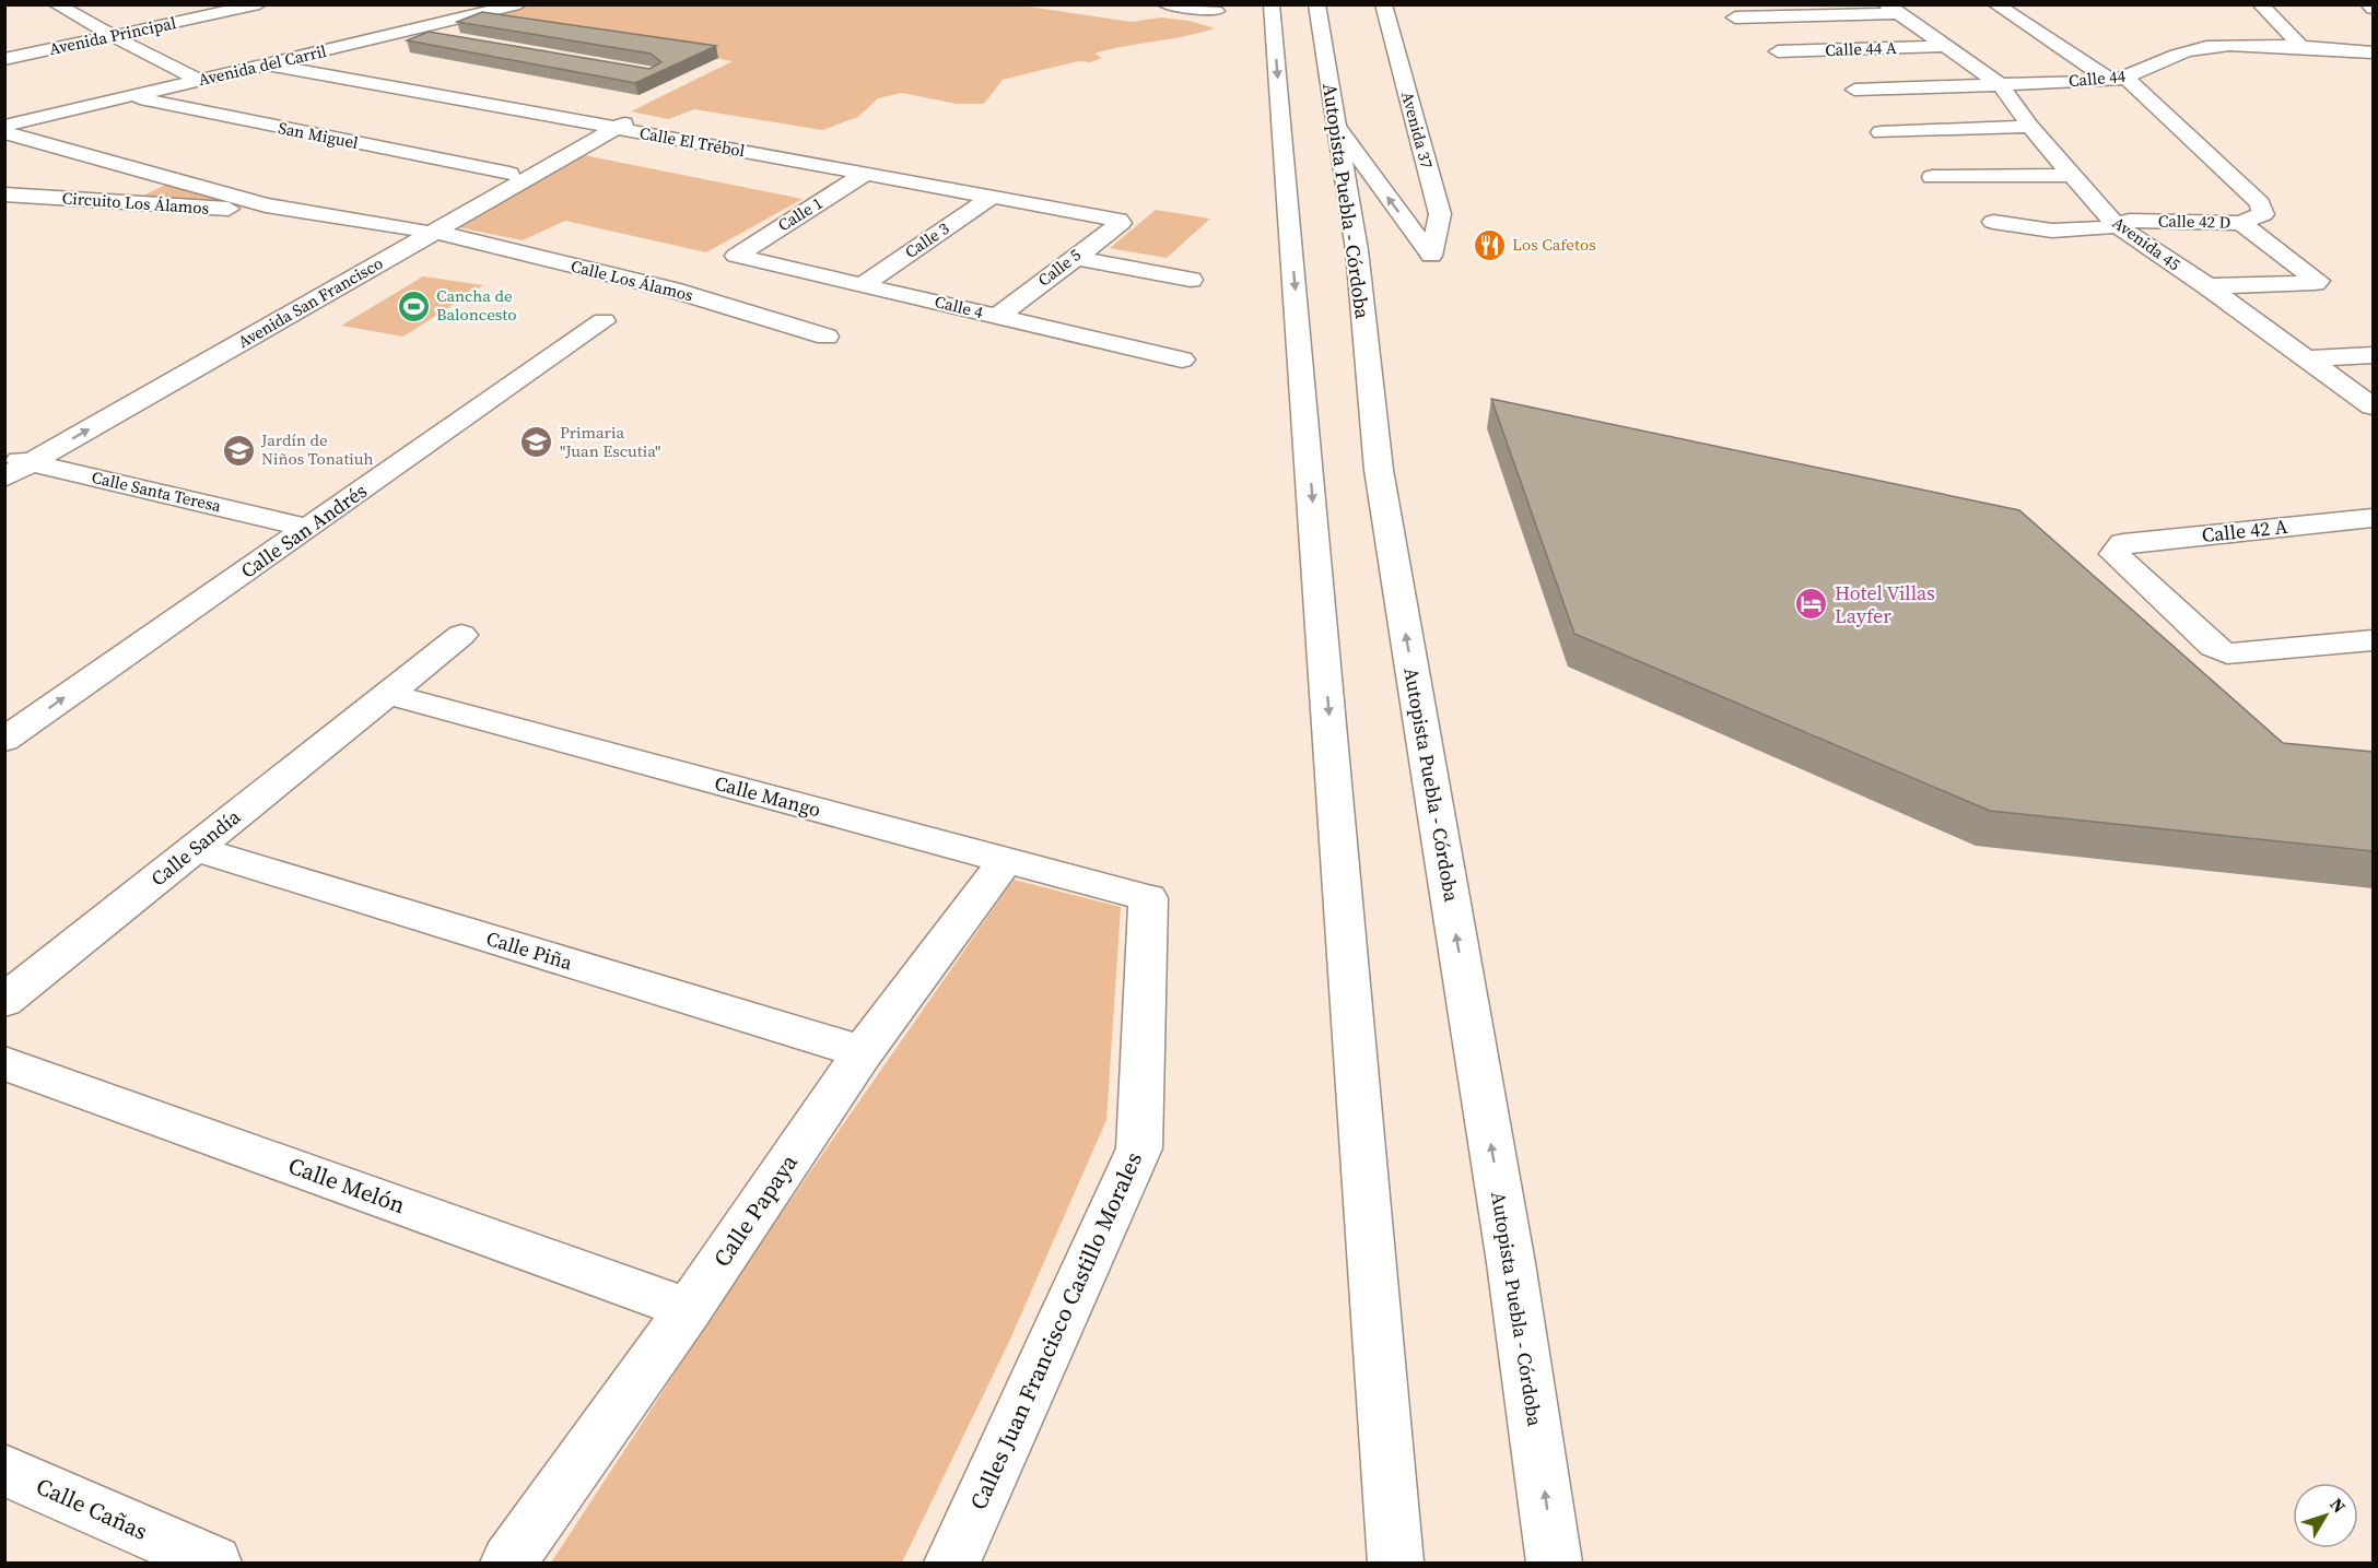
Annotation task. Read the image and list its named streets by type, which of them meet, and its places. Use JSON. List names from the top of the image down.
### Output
{
  "streets": {
    "main road": [
      "Avenida Principal",
      "Calle 44 A",
      "Avenida del Carril",
      "Calle 44",
      "Avenida 37",
      "San Miguel",
      "Calle El Trébol",
      "Autopista Puebla - Córdoba",
      "Circuito Los Álamos",
      "Calle 1",
      "Calle 42 D",
      "Calle 3",
      "Avenida 45",
      "Calle 5",
      "Calle Los Álamos",
      "Avenida San Francisco",
      "Calle 4",
      "Calle Santa Teresa",
      "Calle San Andrés",
      "Calle 42 A",
      "Calle Mango",
      "Calle Sandía",
      "Calle Piña",
      "Calle Melón",
      "Calle Papaya",
      "Calles Juan Francisco Castillo Morales",
      "Calle Cañas"
    ]
  },
  "crossings": [
    ["Calle 44 A", "Avenida 45"],
    ["Avenida del Carril", "San Miguel"],
    ["Avenida del Carril", "Calle El Trébol"],
    ["Calle 44", "Avenida 45"],
    ["Avenida 37", "Autopista Puebla - Córdoba"],
    ["San Miguel", "Avenida San Francisco"],
    ["Calle El Trébol", "Calle 1"],
    ["Calle El Trébol", "Calle 3"],
    ["Calle El Trébol", "Calle 5"],
    ["Calle El Trébol", "Avenida San Francisco"],
    ["Circuito Los Álamos", "Calle Los Álamos"],
    ["Circuito Los Álamos", "Avenida San Francisco"],
    ["Calle 1", "Calle 4"],
    ["Calle 42 D", "Avenida 45"],
    ["Calle 3", "Calle 4"],
    ["Calle 5", "Calle 4"],
    ["Calle Los Álamos", "Avenida San Francisco"],
    ["Avenida San Francisco", "Calle Santa Teresa"],
    ["Calle Santa Teresa", "Calle San Andrés"],
    ["Calle Mango", "Calle Sandía"],
    ["Calle Mango", "Calle Papaya"],
    ["Calle Mango", "Calles Juan Francisco Castillo Morales"],
    ["Calle Sandía", "Calle Piña"],
    ["Calle Piña", "Calle Papaya"],
    ["Calle Melón", "Calle Papaya"]
  ],
  "one_way": ["Calle San Andrés"],
  "places": {
    "restaurant": ["Los Cafetos"],
    "sports": ["Cancha de Baloncesto"],
    "school or university": ["Primaria \"Juan Escutia\"", "Jardín de Niños Tonatiuh"],
    "hotel": ["Hotel Villas Layfer"]
  },
  "north": "top right"
}
